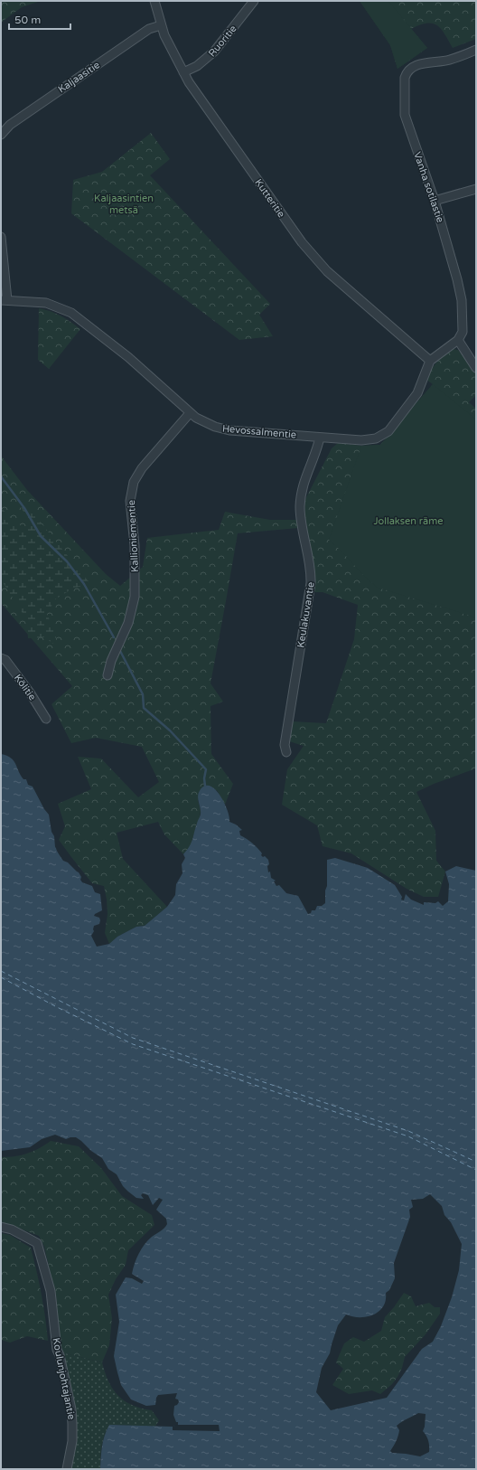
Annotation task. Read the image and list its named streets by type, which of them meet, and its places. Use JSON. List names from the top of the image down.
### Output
{
  "streets": {
    "street": [
      "Ruoritie",
      "Kaljaasitie",
      "Vanha sotilastie",
      "Kutteritie",
      "Hevossalmentie",
      "Kallioniementie",
      "Keulakuvantie",
      "Kölitie",
      "Koulunjohtajantie"
    ]
  },
  "crossings": [
    ["Ruoritie", "Kutteritie"],
    ["Kaljaasitie", "Kutteritie"],
    ["Kutteritie", "Hevossalmentie"],
    ["Hevossalmentie", "Kallioniementie"],
    ["Hevossalmentie", "Keulakuvantie"]
  ],
  "parks": ["Kaljaasintien metsä", "Jollaksen räme"],
  "scale_bar": "50 m"
}
